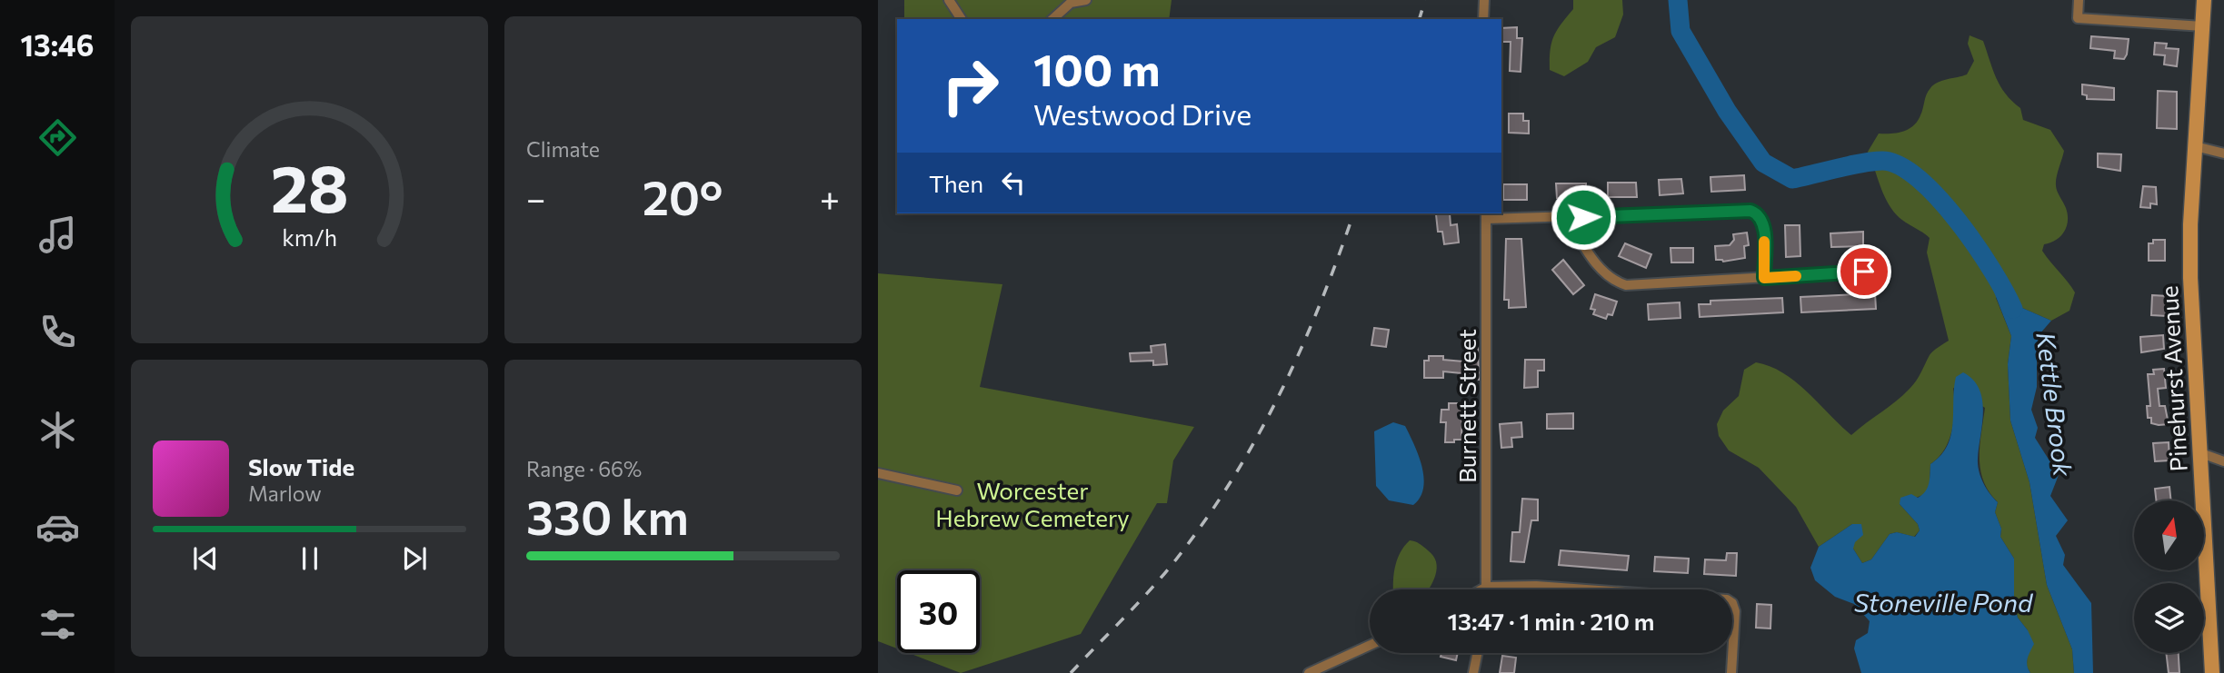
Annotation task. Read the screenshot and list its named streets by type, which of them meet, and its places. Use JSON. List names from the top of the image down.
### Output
{
  "streets": {
    "main road": ["Pinehurst Avenue"],
    "street": ["Burnett Street"]
  },
  "water": ["Kettle Brook", "Stoneville Pond"],
  "parks": ["Worcester Hebrew Cemetery"],
  "north": "top",
  "page": {
    "tabs": "13:46",
    "tile": [
      "Climate",
      ["Range · 66%", "330 km"]
    ],
    "turn": ["100 m", "Westwood Drive"],
    "then": "Then",
    "heat": ["−", "20°", "+"],
    "song": ["Slow Tide", "Marlow"],
    "limit": "30",
    "trip": "13:47 · 1 min · 210 m",
    "gauge": ["28", "km/h"]
  }
}
